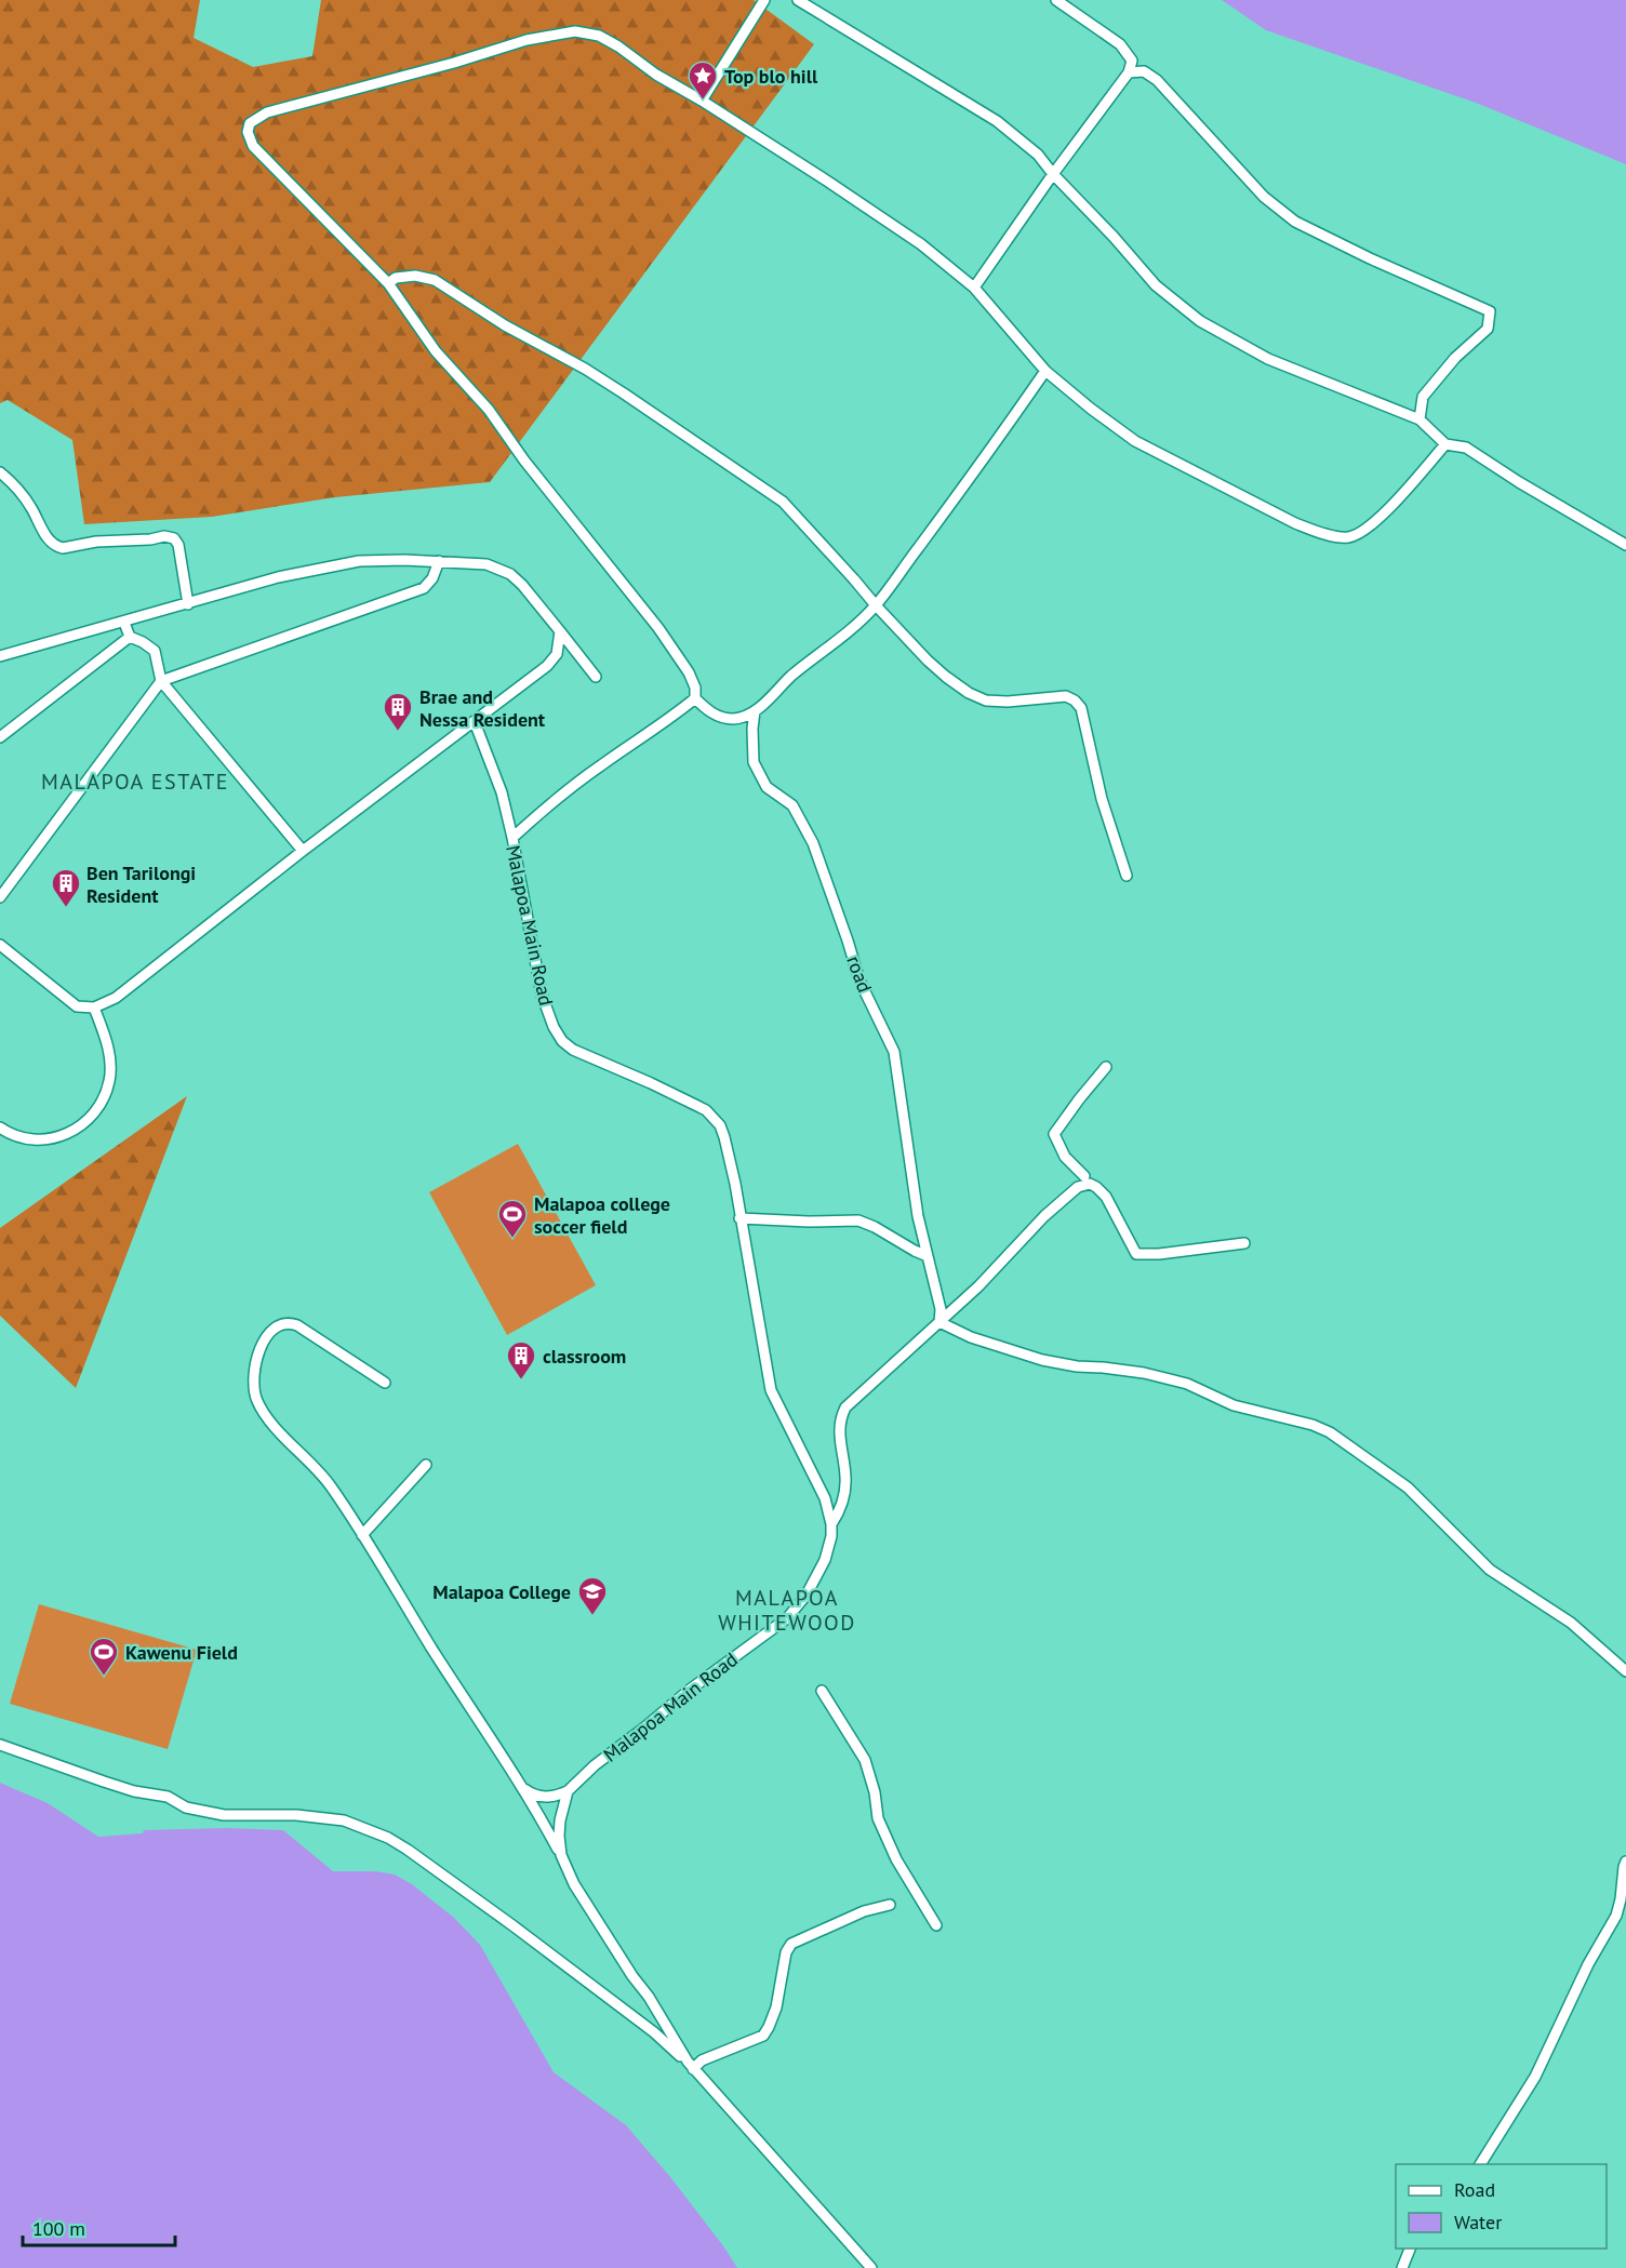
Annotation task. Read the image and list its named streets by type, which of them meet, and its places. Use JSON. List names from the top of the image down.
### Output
{
  "streets": {
    "street": ["Malapoa Main Road", "road"]
  },
  "districts": ["MALAPOA ESTATE", "MALAPOA WHITEWOOD"],
  "places": {
    "place": ["Top blo hill"],
    "building": ["Brae and Nessa Resident", "Ben Tarilongi Resident", "classroom"],
    "sports": ["Malapoa college soccer field", "Kawenu Field"],
    "school or university": ["Malapoa College"]
  },
  "legend": ["Road", "Water"],
  "scale_bar": "100 m"
}
